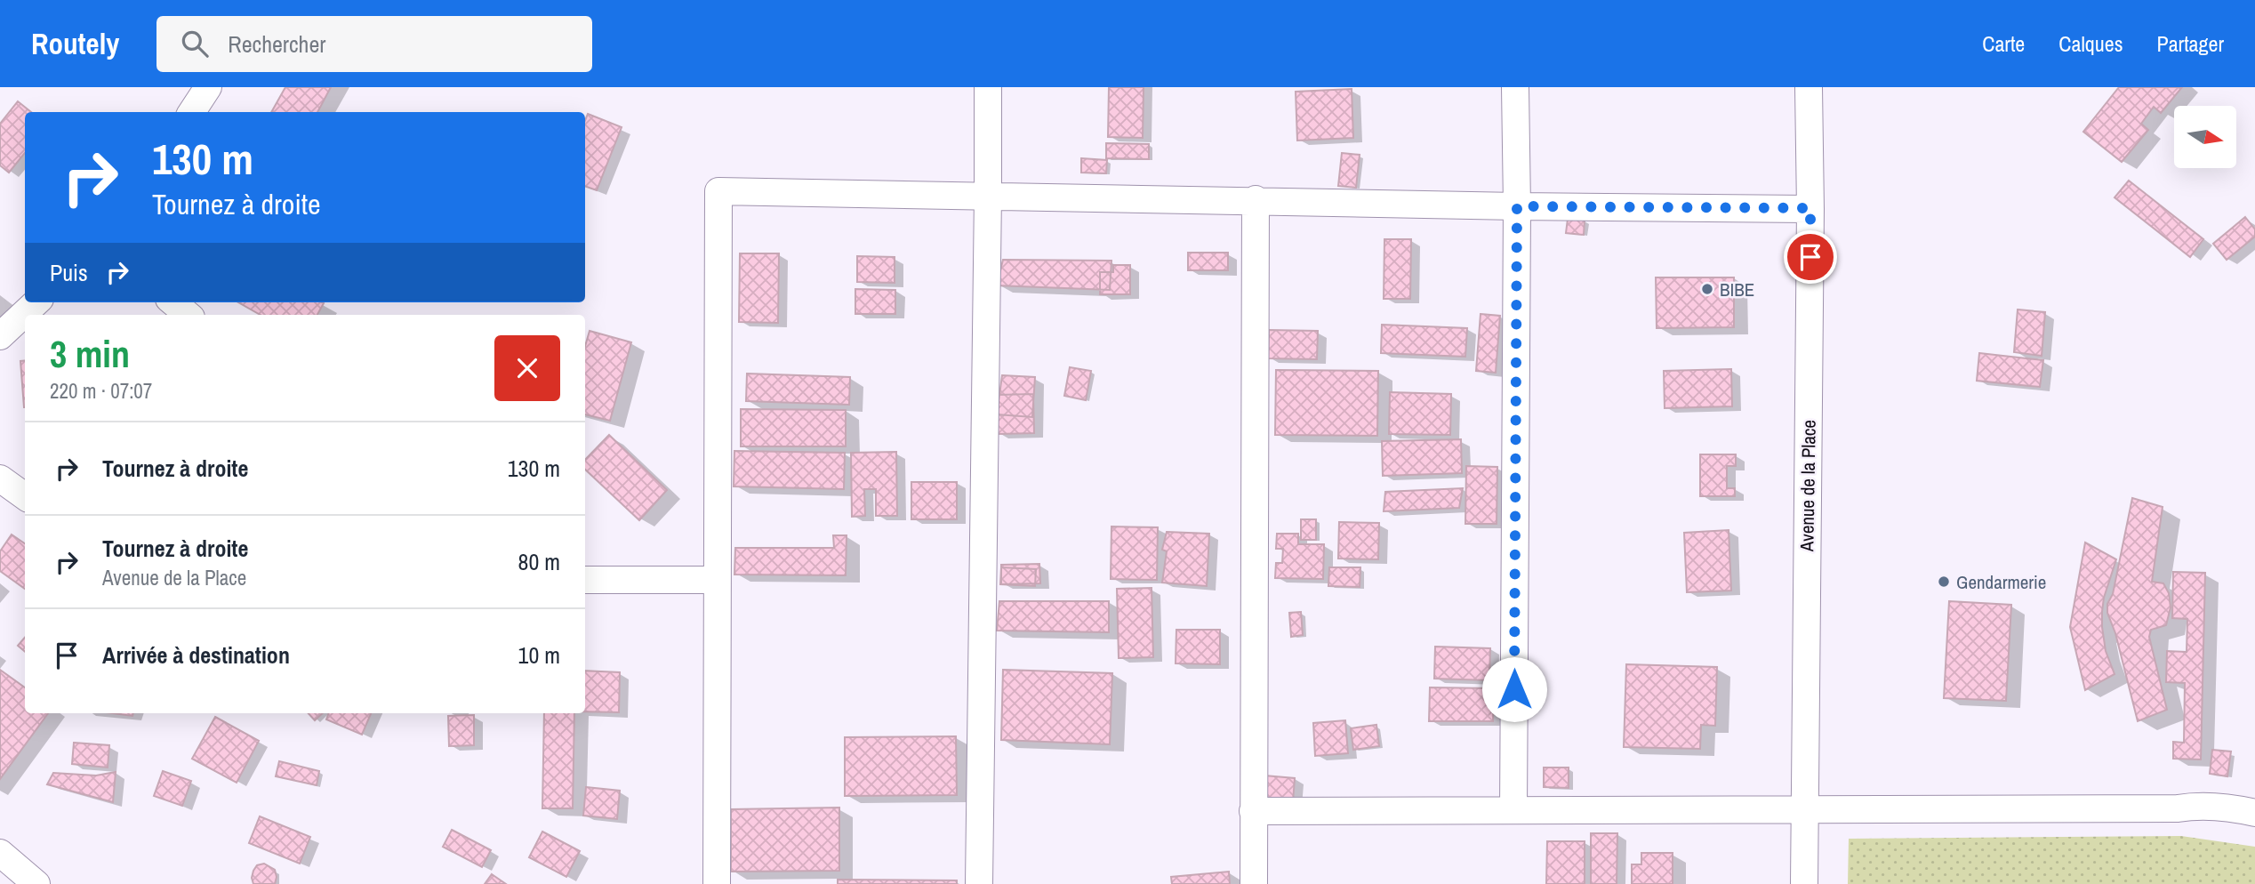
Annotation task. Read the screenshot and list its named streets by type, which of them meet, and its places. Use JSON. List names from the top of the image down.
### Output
{
  "streets": {
    "street": ["Avenue de la Place"]
  },
  "places": ["BIBE", "Gendarmerie"],
  "north": "right",
  "page": {
    "header": "Routely",
    "search": "Rechercher",
    "nav": ["Carte", "Calques", "Partager"],
    "turn": ["130 m", "Tournez à droite"],
    "then": "Puis",
    "heading": ["3 min", "220 m · 07:07"],
    "list": [
      {
        "name": "Tournez à droite",
        "value": "130 m"
      },
      {
        "name": "Tournez à droite",
        "note": "Avenue de la Place",
        "value": "80 m"
      },
      {
        "name": "Arrivée à destination",
        "value": "10 m"
      }
    ]
  }
}
